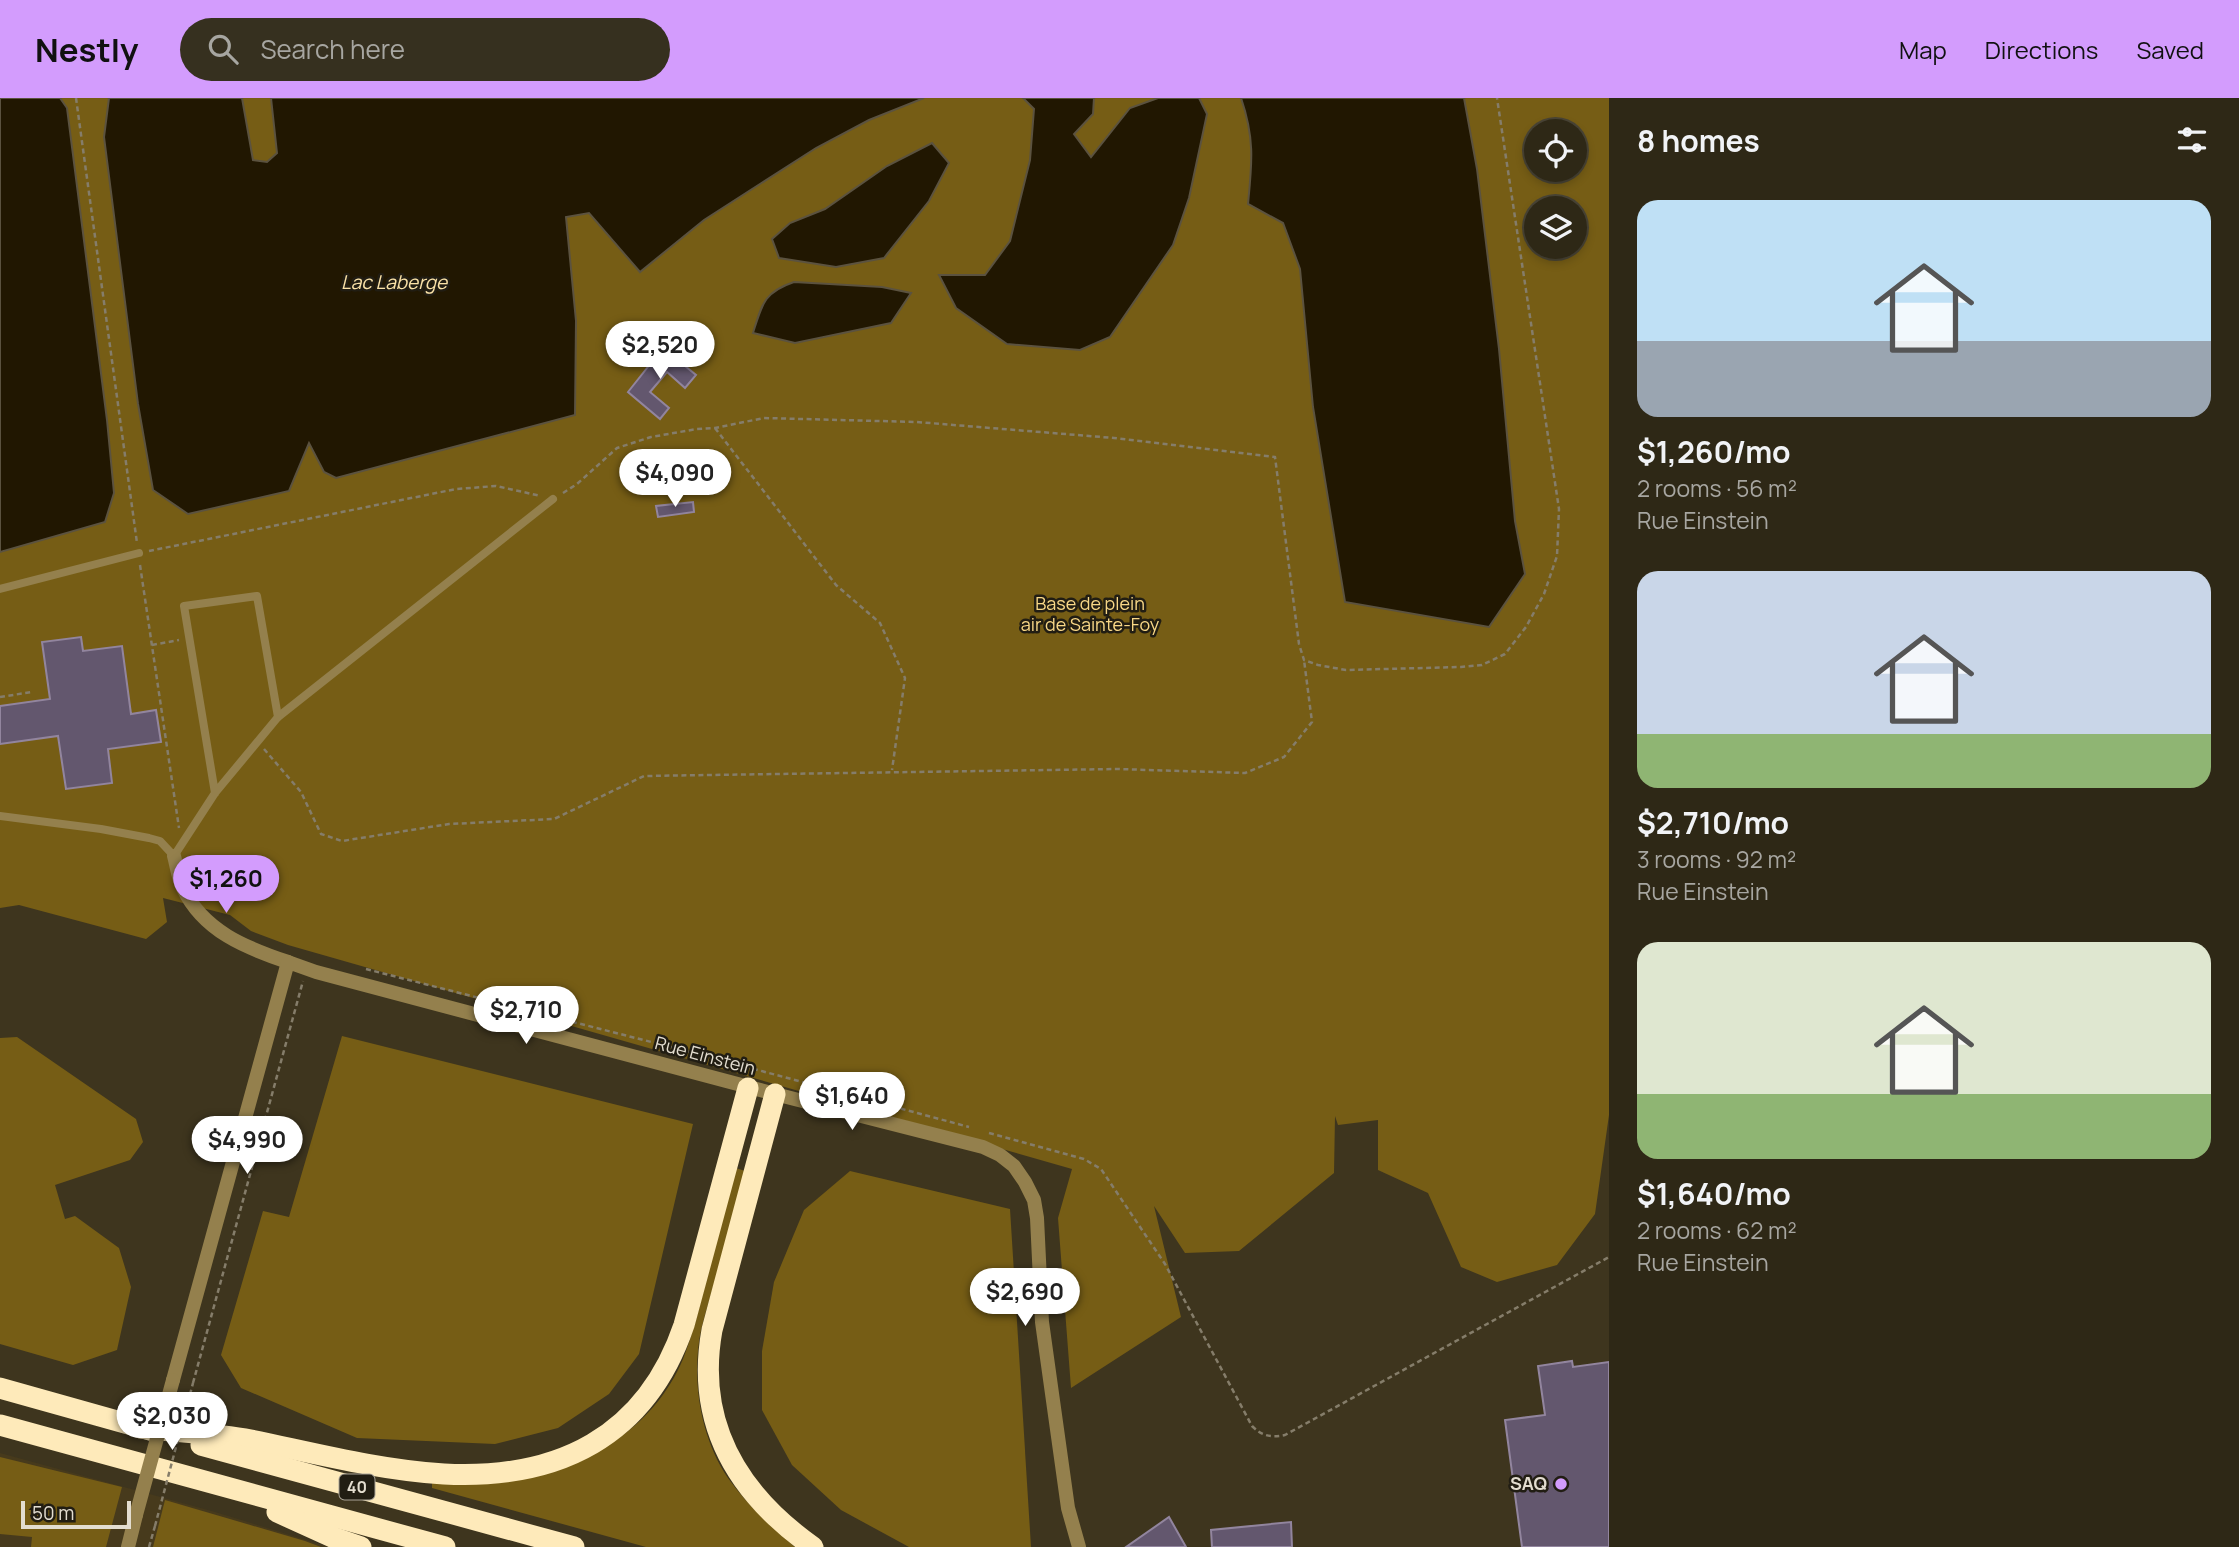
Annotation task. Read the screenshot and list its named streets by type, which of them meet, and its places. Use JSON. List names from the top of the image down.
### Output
{
  "streets": {
    "highway": ["40"],
    "street": ["Rue Einstein"]
  },
  "water": ["Lac Laberge"],
  "parks": ["Base de plein air de Sainte-Foy"],
  "places": ["SAQ"],
  "scale_bar": "50 m",
  "page": {
    "header": "Nestly",
    "search": "Search here",
    "nav": ["Map", "Directions", "Saved"],
    "heading": "8 homes",
    "list": [
      {
        "name": "$1,260/mo",
        "note": "2 rooms · 56 m² · Rue Einstein"
      },
      {
        "name": "$2,710/mo",
        "note": "3 rooms · 92 m² · Rue Einstein"
      },
      {
        "name": "$1,640/mo",
        "note": "2 rooms · 62 m² · Rue Einstein"
      }
    ],
    "price": [
      "$2,520",
      "$4,090",
      "$1,260",
      "$2,710",
      "$1,640",
      "$4,990",
      "$2,690",
      "$2,030"
    ],
    "scale": "50 m"
  }
}
